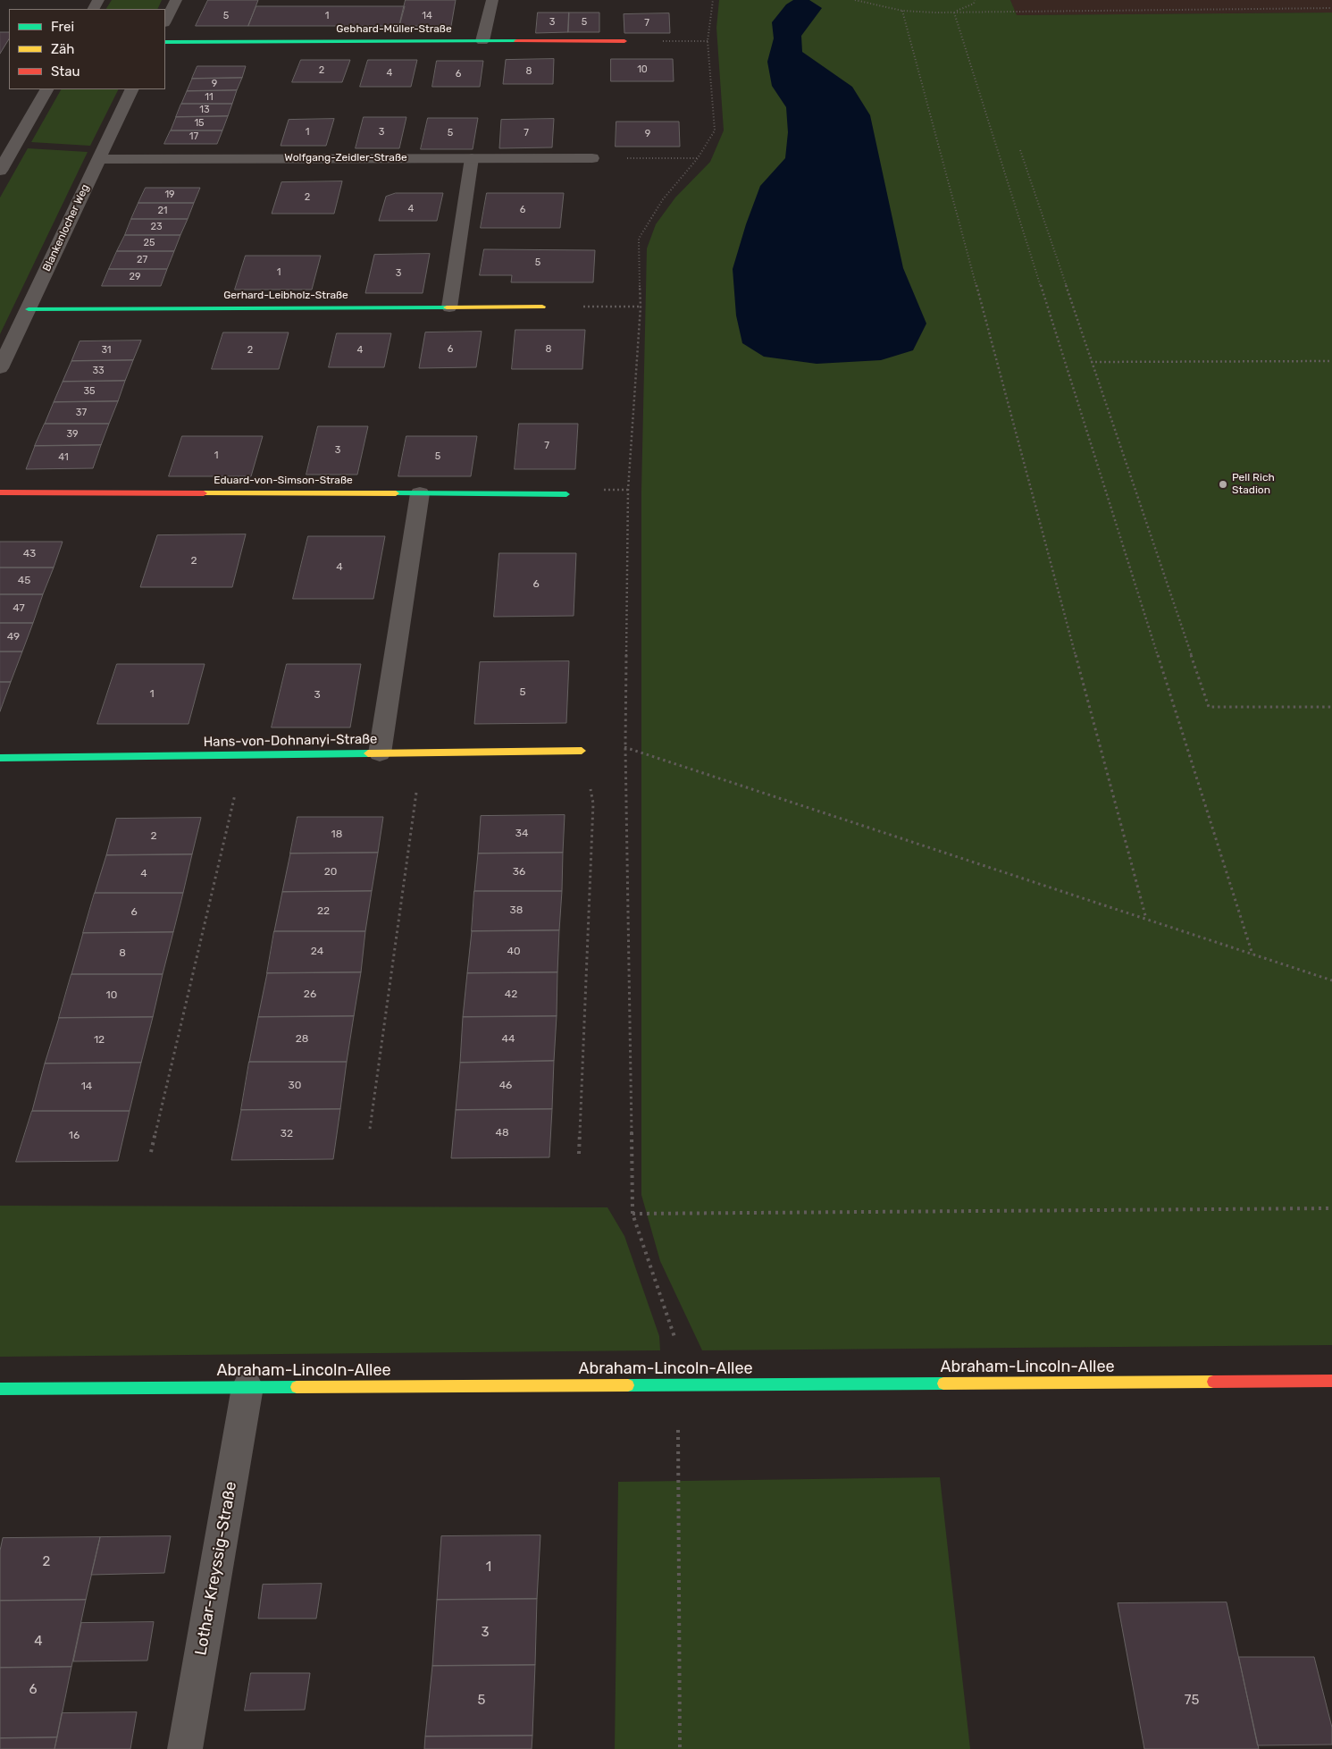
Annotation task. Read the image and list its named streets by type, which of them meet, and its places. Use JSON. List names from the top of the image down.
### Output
{
  "streets": {
    "street": [
      "Gebhard-Müller-Straße",
      "Wolfgang-Zeidler-Straße",
      "Blankenlocher Weg",
      "Gerhard-Leibholz-Straße",
      "Eduard-von-Simson-Straße",
      "Hans-von-Dohnanyi-Straße",
      "Abraham-Lincoln-Allee",
      "Lothar-Kreyssig-Straße"
    ]
  },
  "crossings": [
    ["Wolfgang-Zeidler-Straße", "Blankenlocher Weg"],
    ["Blankenlocher Weg", "Gerhard-Leibholz-Straße"],
    ["Abraham-Lincoln-Allee", "Lothar-Kreyssig-Straße"]
  ],
  "places": ["Pell Rich Stadion"],
  "house_numbers": [
    "5",
    "1",
    "14",
    "3",
    "5",
    "7",
    "10",
    "2",
    "8",
    "4",
    "6",
    "9",
    "11",
    "13",
    "15",
    "1",
    "3",
    "5",
    "7",
    "9",
    "17",
    "19",
    "2",
    "4",
    "6",
    "21",
    "23",
    "25",
    "27",
    "5",
    "1",
    "3",
    "29",
    "6",
    "8",
    "31",
    "2",
    "4",
    "33",
    "35",
    "37",
    "39",
    "7",
    "3",
    "1",
    "5",
    "41",
    "43",
    "2",
    "4",
    "45",
    "6",
    "47",
    "49",
    "5",
    "1",
    "3",
    "34",
    "18",
    "2",
    "20",
    "36",
    "4",
    "38",
    "22",
    "6",
    "24",
    "40",
    "8",
    "26",
    "42",
    "10",
    "28",
    "44",
    "12",
    "30",
    "46",
    "14",
    "48",
    "32",
    "16",
    "2",
    "1",
    "3",
    "4",
    "6",
    "5",
    "75"
  ],
  "legend": ["Frei", "Zäh", "Stau"]
}
